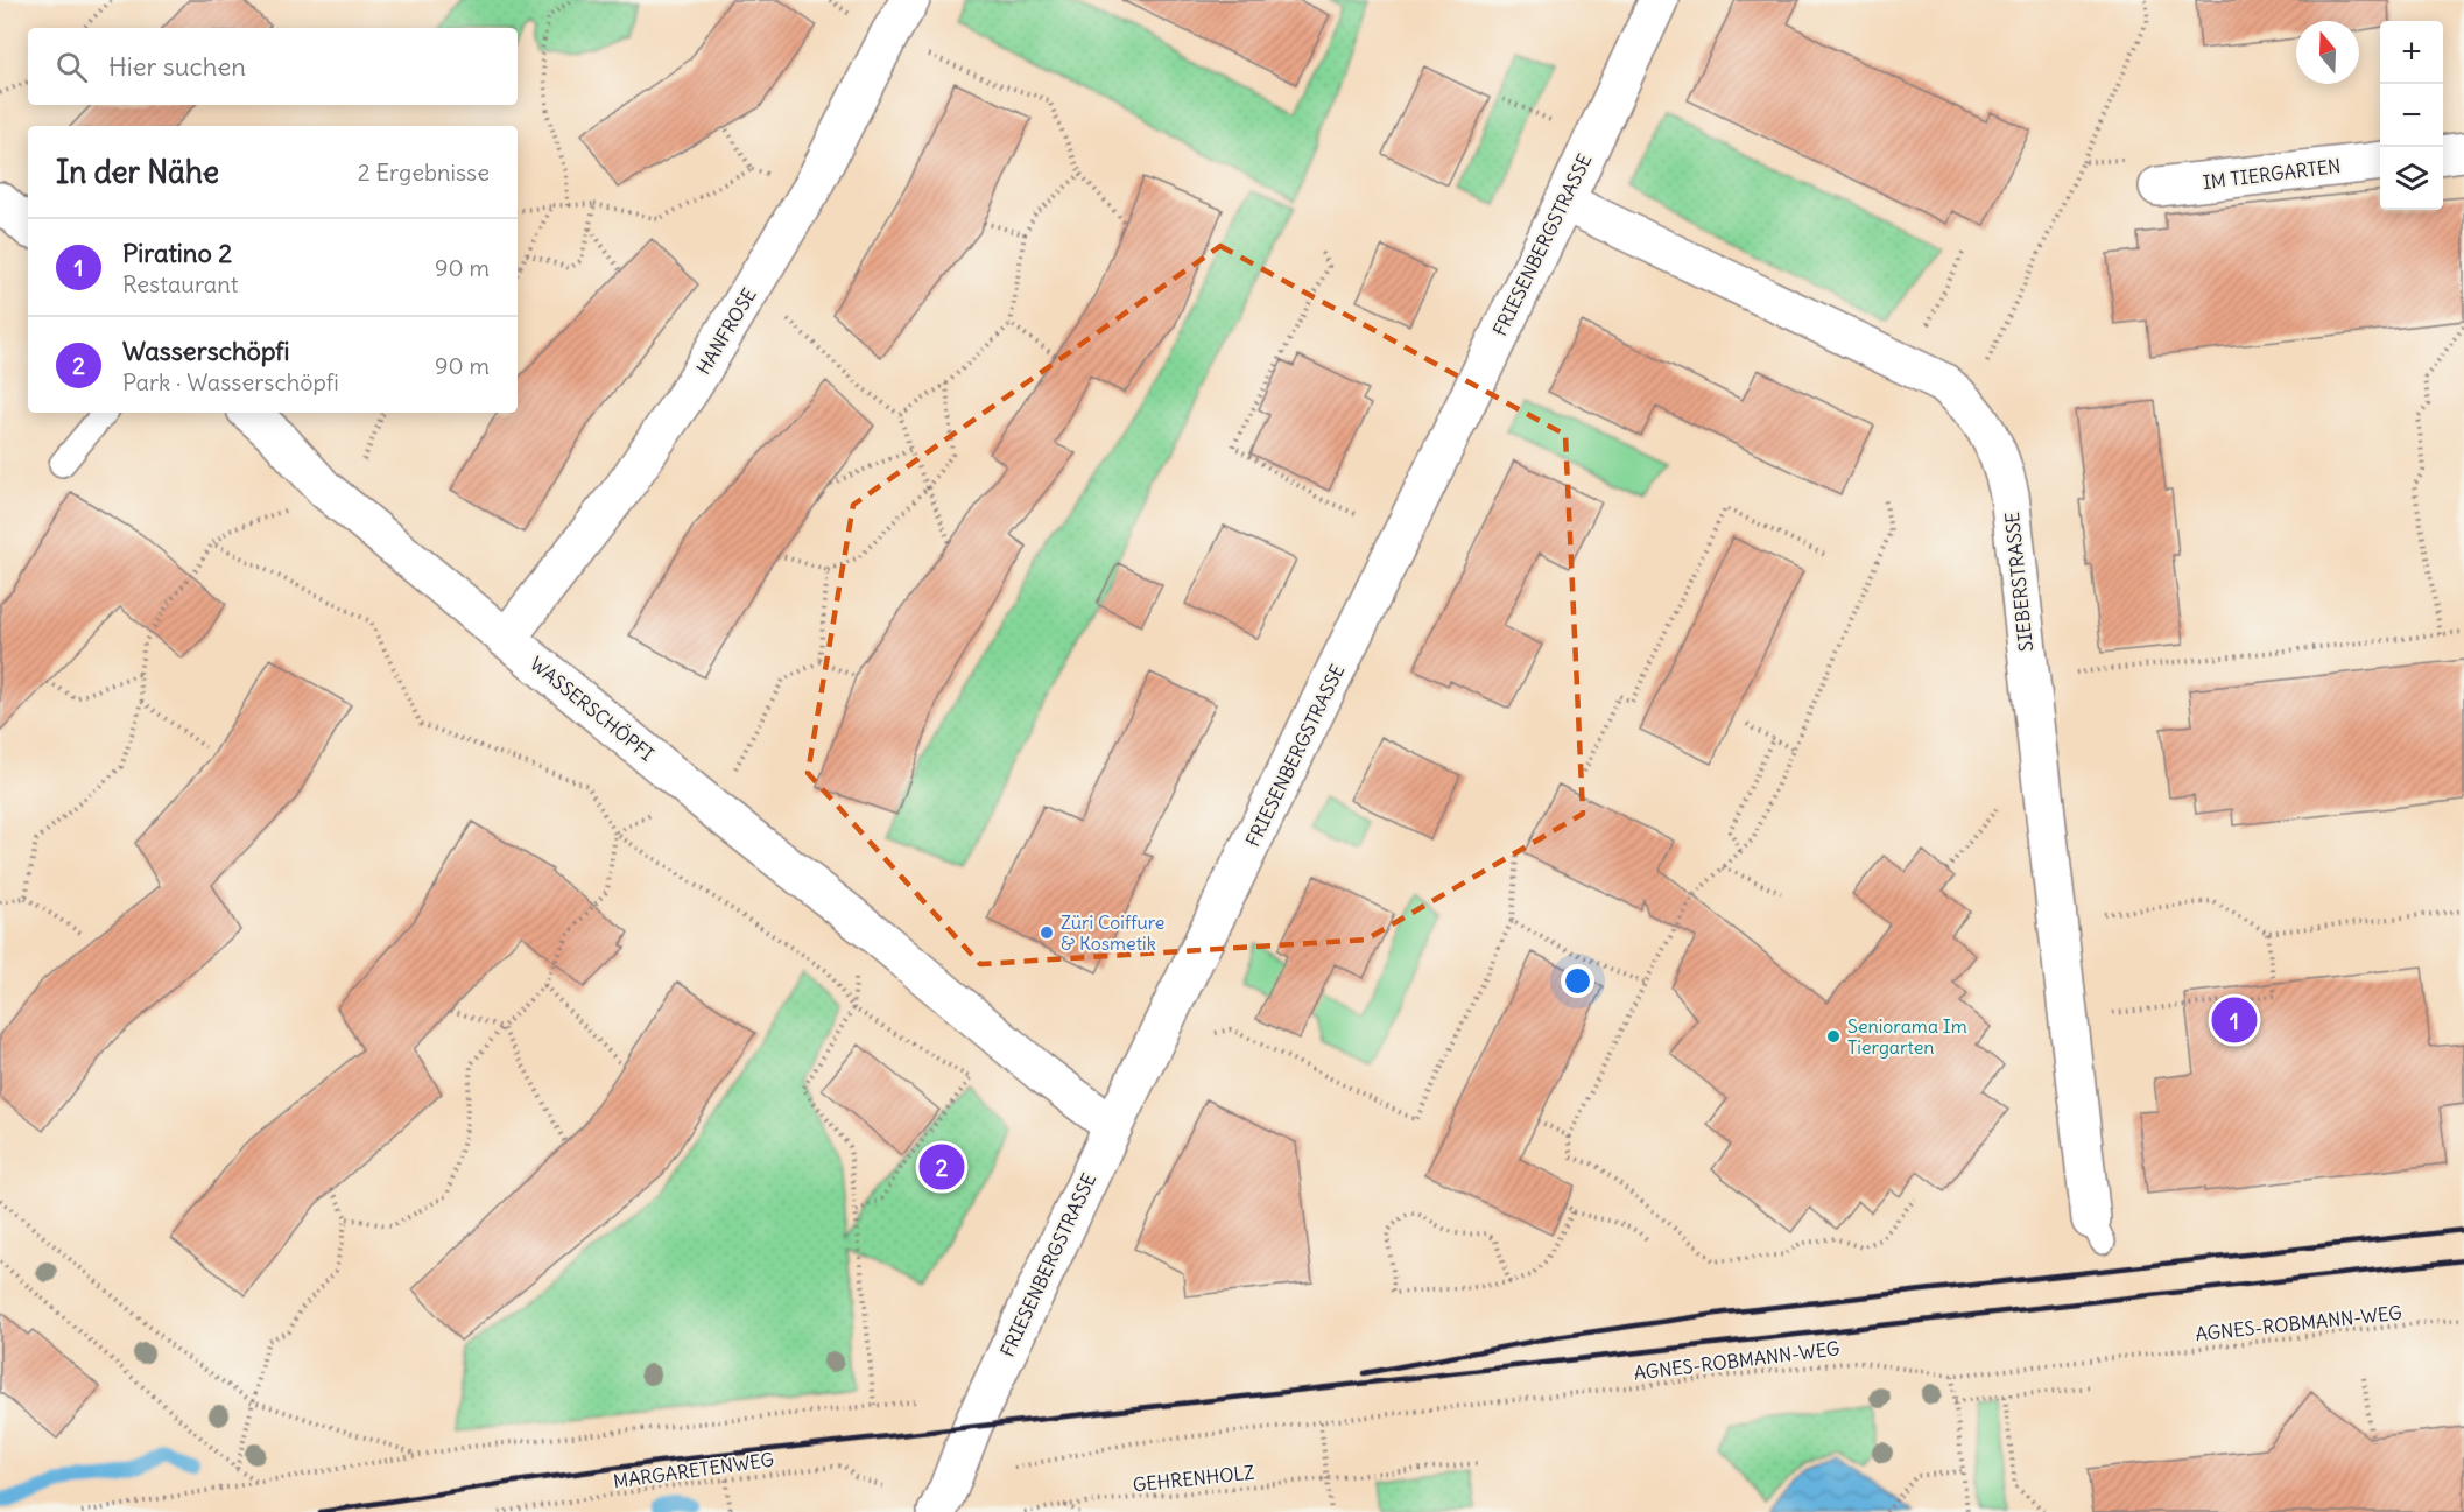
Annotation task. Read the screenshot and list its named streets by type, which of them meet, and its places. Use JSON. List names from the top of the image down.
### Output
{
  "streets": {
    "street": [
      "IM TIERGARTEN",
      "FRIESENBERGSTRASSE",
      "HANFROSE",
      "SIEBERSTRASSE",
      "WASSERSCHÖPFI"
    ],
    "path": ["AGNES-ROBMANN-WEG", "MARGARETENWEG", "GEHRENHOLZ"]
  },
  "crossings": [
    ["FRIESENBERGSTRASSE", "SIEBERSTRASSE"],
    ["FRIESENBERGSTRASSE", "WASSERSCHÖPFI"],
    ["HANFROSE", "WASSERSCHÖPFI"]
  ],
  "places": ["Züri Coiffure & Kosmetik", "Seniorama Im Tiergarten"],
  "north": "top",
  "page": {
    "map_buttons": ["+", "−"],
    "search": "Hier suchen",
    "heading": ["In der Nähe", "2 Ergebnisse"],
    "list": [
      {
        "mark": "1",
        "name": "Piratino 2",
        "note": "Restaurant",
        "value": "90 m"
      },
      {
        "mark": "2",
        "name": "Wasserschöpfi",
        "note": "Park · Wasserschöpfi",
        "value": "90 m"
      }
    ],
    "pins": ["1", "2"]
  }
}
